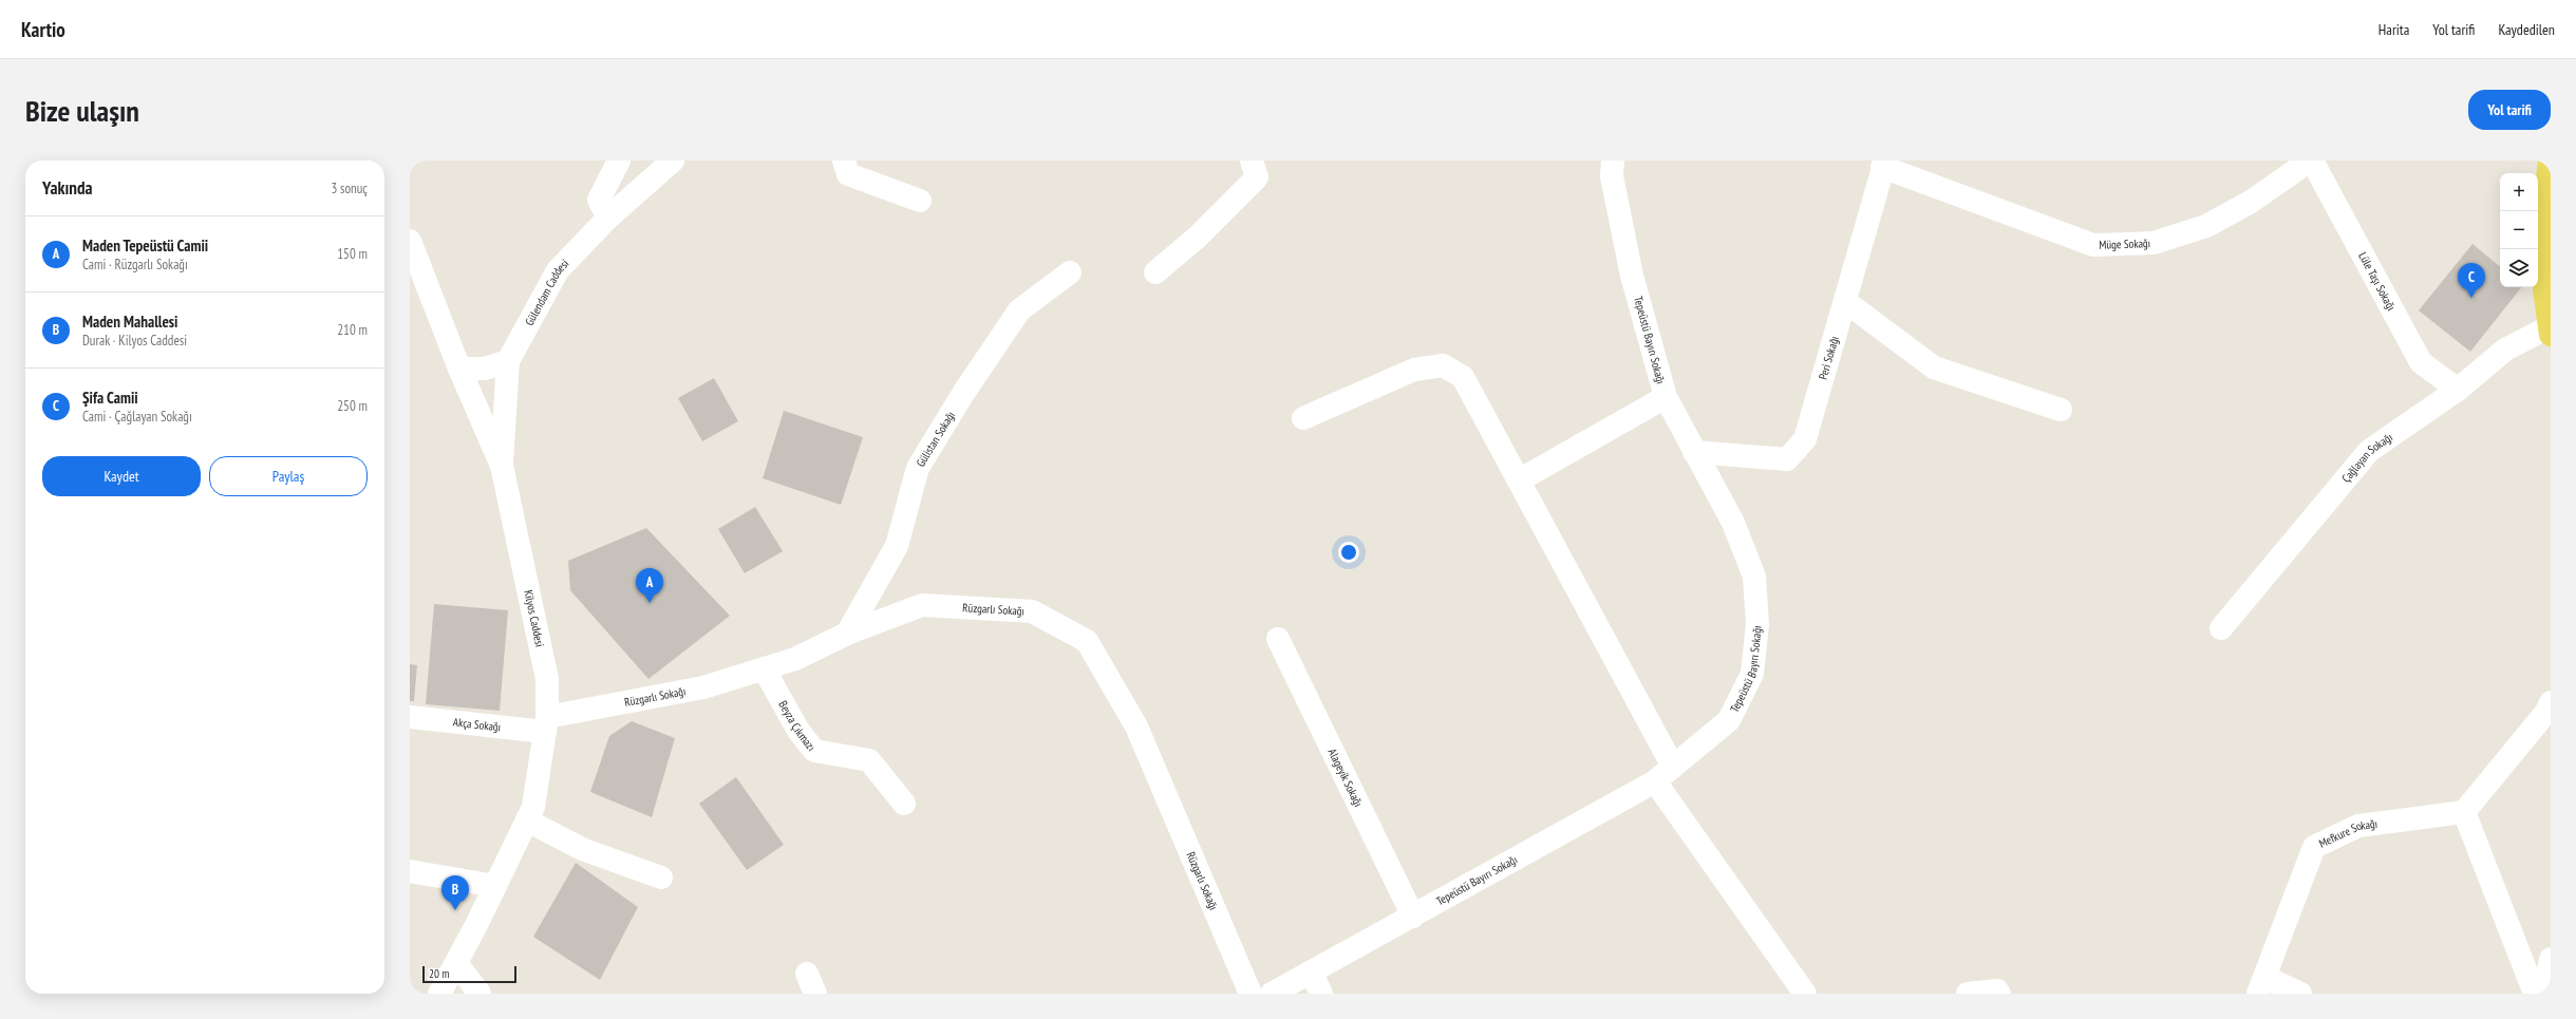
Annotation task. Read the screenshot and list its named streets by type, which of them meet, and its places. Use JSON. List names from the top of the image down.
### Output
{
  "streets": {
    "street": [
      "Müge Sokağı",
      "Lüle Taşı Sokağı",
      "Gülendam Caddesi",
      "Tepeüstü Bayırı Sokağı",
      "Peri Sokağı",
      "Gülistan Sokağı",
      "Çağlayan Sokağı",
      "Rüzgarlı Sokağı",
      "Kilyos Caddesi",
      "Akça Sokağı",
      "Beyza Çıkmazı",
      "Alageyik Sokağı",
      "Mefkure Sokağı"
    ]
  },
  "crossings": [
    ["Müge Sokağı", "Lüle Taşı Sokağı"],
    ["Müge Sokağı", "Peri Sokağı"],
    ["Lüle Taşı Sokağı", "Çağlayan Sokağı"],
    ["Gülendam Caddesi", "Kilyos Caddesi"],
    ["Tepeüstü Bayırı Sokağı", "Peri Sokağı"],
    ["Tepeüstü Bayırı Sokağı", "Alageyik Sokağı"],
    ["Gülistan Sokağı", "Rüzgarlı Sokağı"],
    ["Rüzgarlı Sokağı", "Kilyos Caddesi"],
    ["Rüzgarlı Sokağı", "Akça Sokağı"],
    ["Rüzgarlı Sokağı", "Beyza Çıkmazı"],
    ["Kilyos Caddesi", "Akça Sokağı"]
  ],
  "scale_bar": "20 m",
  "page": {
    "header": "Kartio",
    "nav": ["Harita", "Yol tarifi", "Kaydedilen"],
    "buttons": [
      "Yol tarifi",
      ["Kaydet", "Paylaş"]
    ],
    "title": "Bize ulaşın",
    "heading": ["Yakında", "3 sonuç"],
    "map_buttons": ["+", "−"],
    "list": [
      {
        "mark": "A",
        "name": "Maden Tepeüstü Camii",
        "note": "Cami · Rüzgarlı Sokağı",
        "value": "150 m"
      },
      {
        "mark": "B",
        "name": "Maden Mahallesi",
        "note": "Durak · Kilyos Caddesi",
        "value": "210 m"
      },
      {
        "mark": "C",
        "name": "Şifa Camii",
        "note": "Cami · Çağlayan Sokağı",
        "value": "250 m"
      }
    ],
    "pins": ["C", "A", "B"],
    "scale": "20 m"
  }
}
